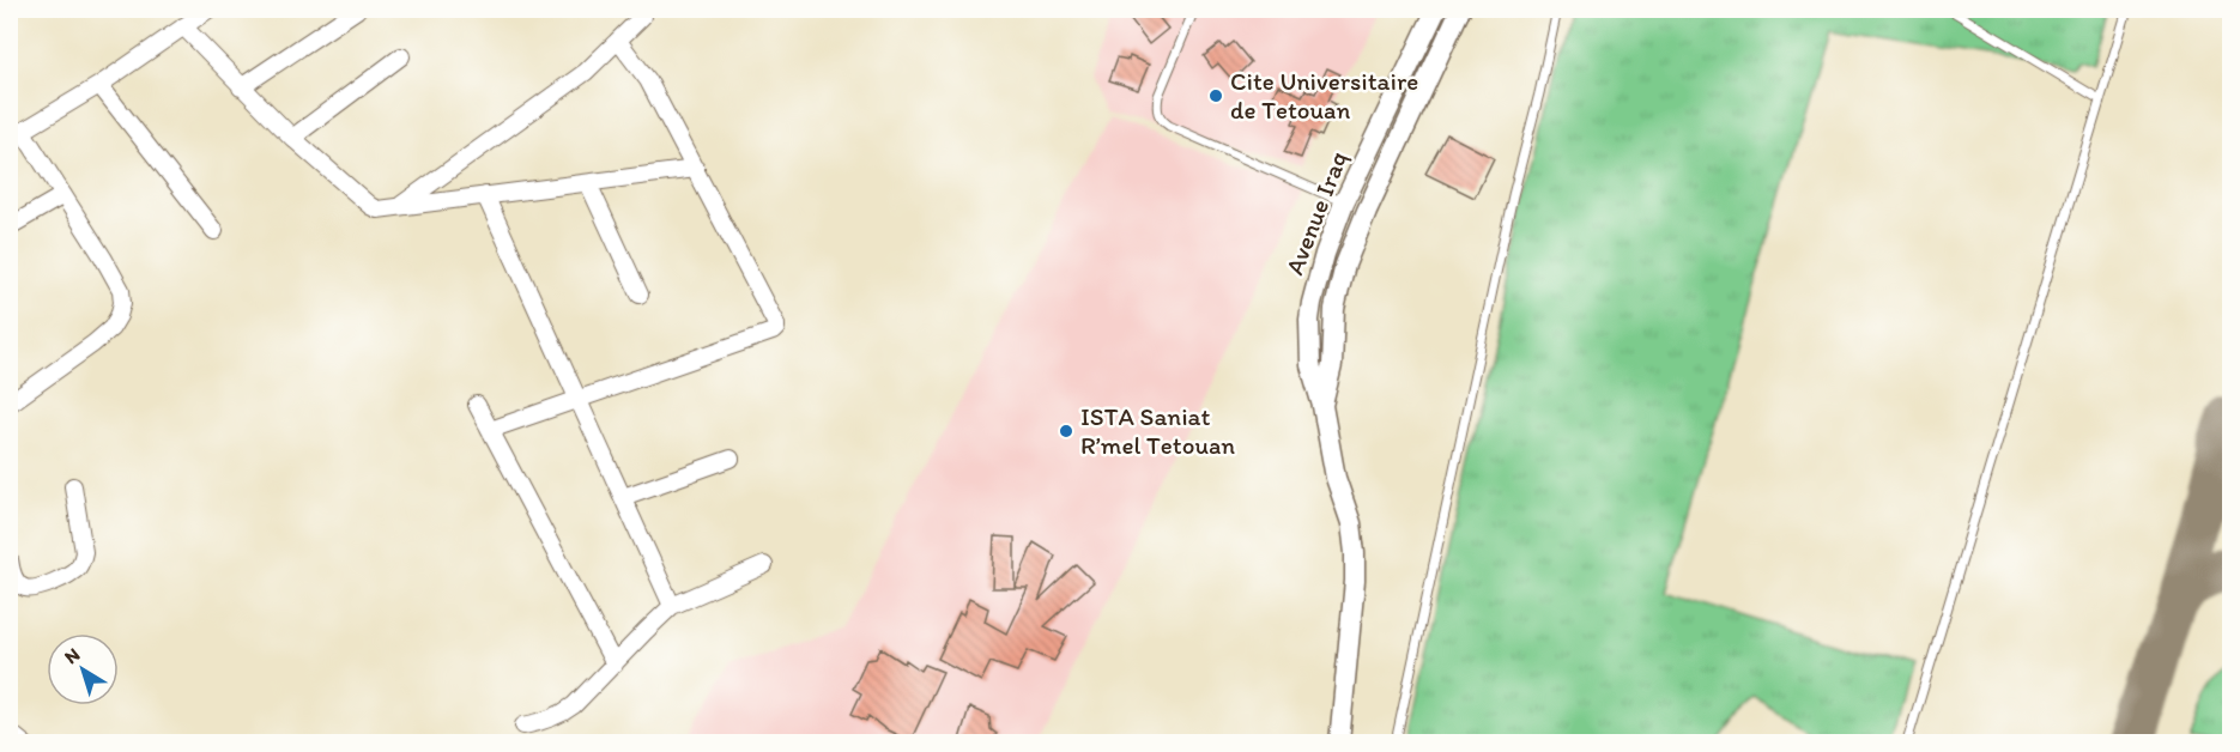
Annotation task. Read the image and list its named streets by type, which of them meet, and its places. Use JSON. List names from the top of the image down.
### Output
{
  "streets": {
    "street": ["Avenue Iraq"]
  },
  "places": ["Cite Universitaire de Tetouan", "ISTA Saniat R’mel Tetouan"],
  "north": "top left"
}
